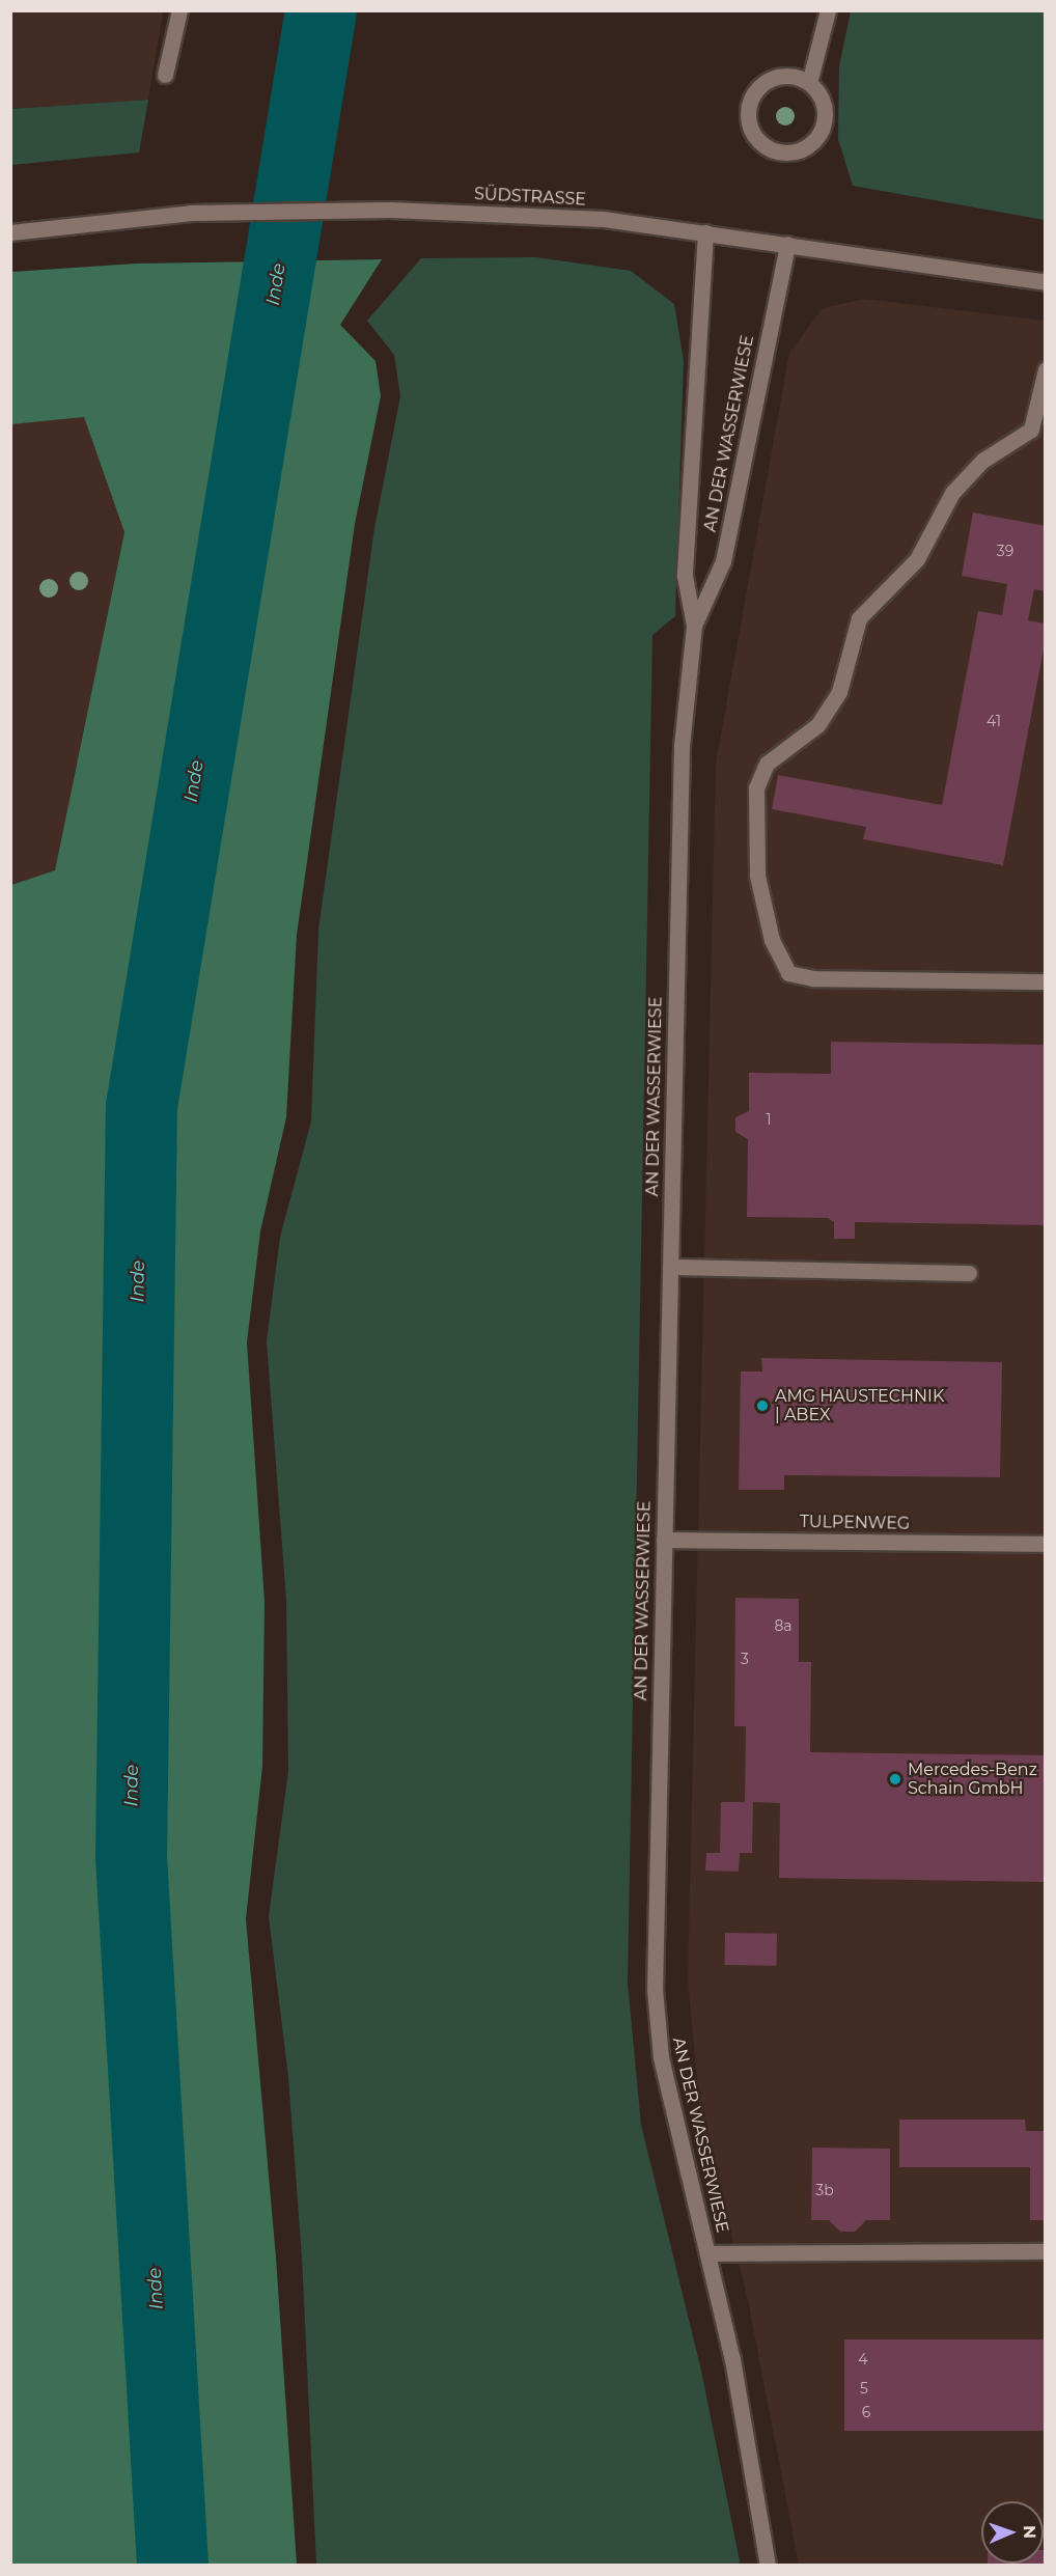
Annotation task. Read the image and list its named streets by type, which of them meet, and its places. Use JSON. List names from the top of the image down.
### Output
{
  "streets": {
    "street": ["SÜDSTRASSE", "AN DER WASSERWIESE", "TULPENWEG"]
  },
  "crossings": [
    ["SÜDSTRASSE", "AN DER WASSERWIESE"],
    ["AN DER WASSERWIESE", "TULPENWEG"]
  ],
  "water": ["Inde"],
  "places": ["AMG HAUSTECHNIK | ABEX", "Mercedes-Benz Schain GmbH"],
  "house_numbers": [
    "39",
    "41",
    "1",
    "8a",
    "3",
    "3b",
    "4",
    "5",
    "6"
  ],
  "north": "right"
}
